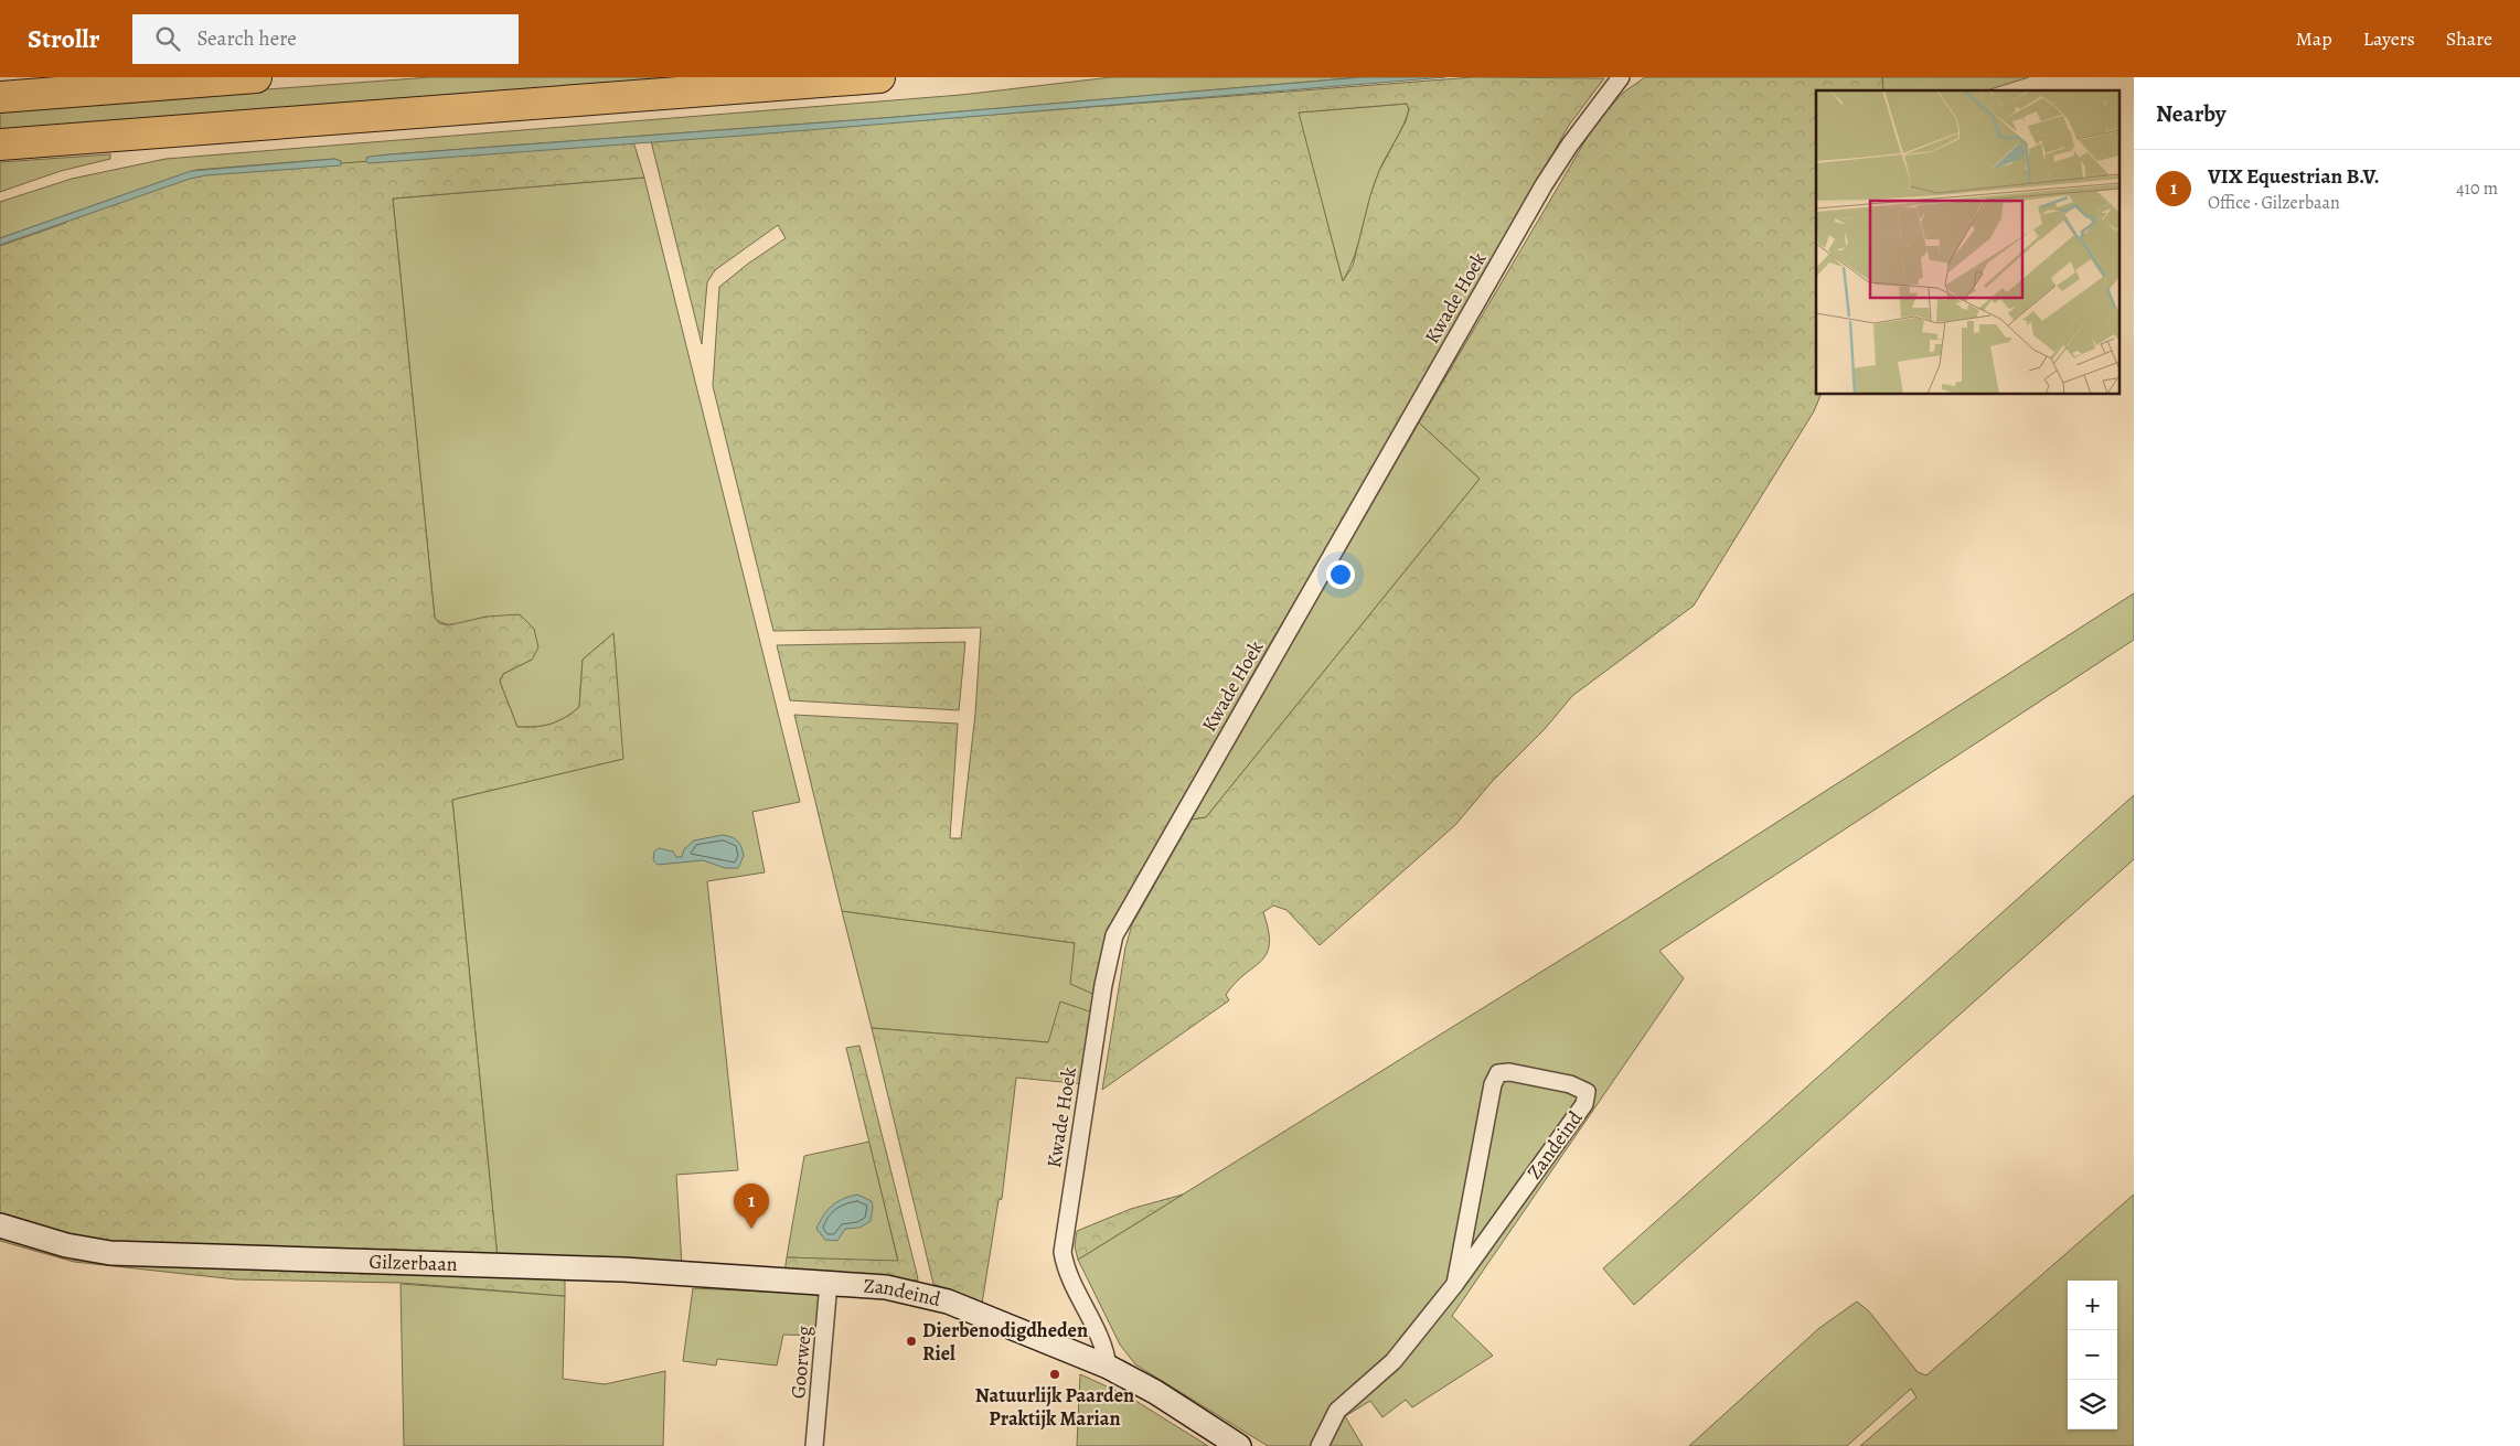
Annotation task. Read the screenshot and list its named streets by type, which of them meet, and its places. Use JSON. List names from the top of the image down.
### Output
{
  "streets": {
    "street": [
      "Kwade Hoek",
      "Zandeind",
      "Gilzerbaan",
      "Goorweg"
    ]
  },
  "crossings": [
    ["Kwade Hoek", "Zandeind"],
    ["Zandeind", "Gilzerbaan"],
    ["Zandeind", "Goorweg"],
    ["Gilzerbaan", "Goorweg"]
  ],
  "places": ["Dierbenodigdheden Riel", "Natuurlijk Paarden Praktijk Marian"],
  "page": {
    "header": "Strollr",
    "search": "Search here",
    "nav": ["Map", "Layers", "Share"],
    "heading": "Nearby",
    "list": [
      {
        "mark": "1",
        "name": "VIX Equestrian B.V.",
        "note": "Office · Gilzerbaan",
        "value": "410 m"
      }
    ],
    "pins": "1",
    "map_buttons": ["+", "−"]
  }
}
